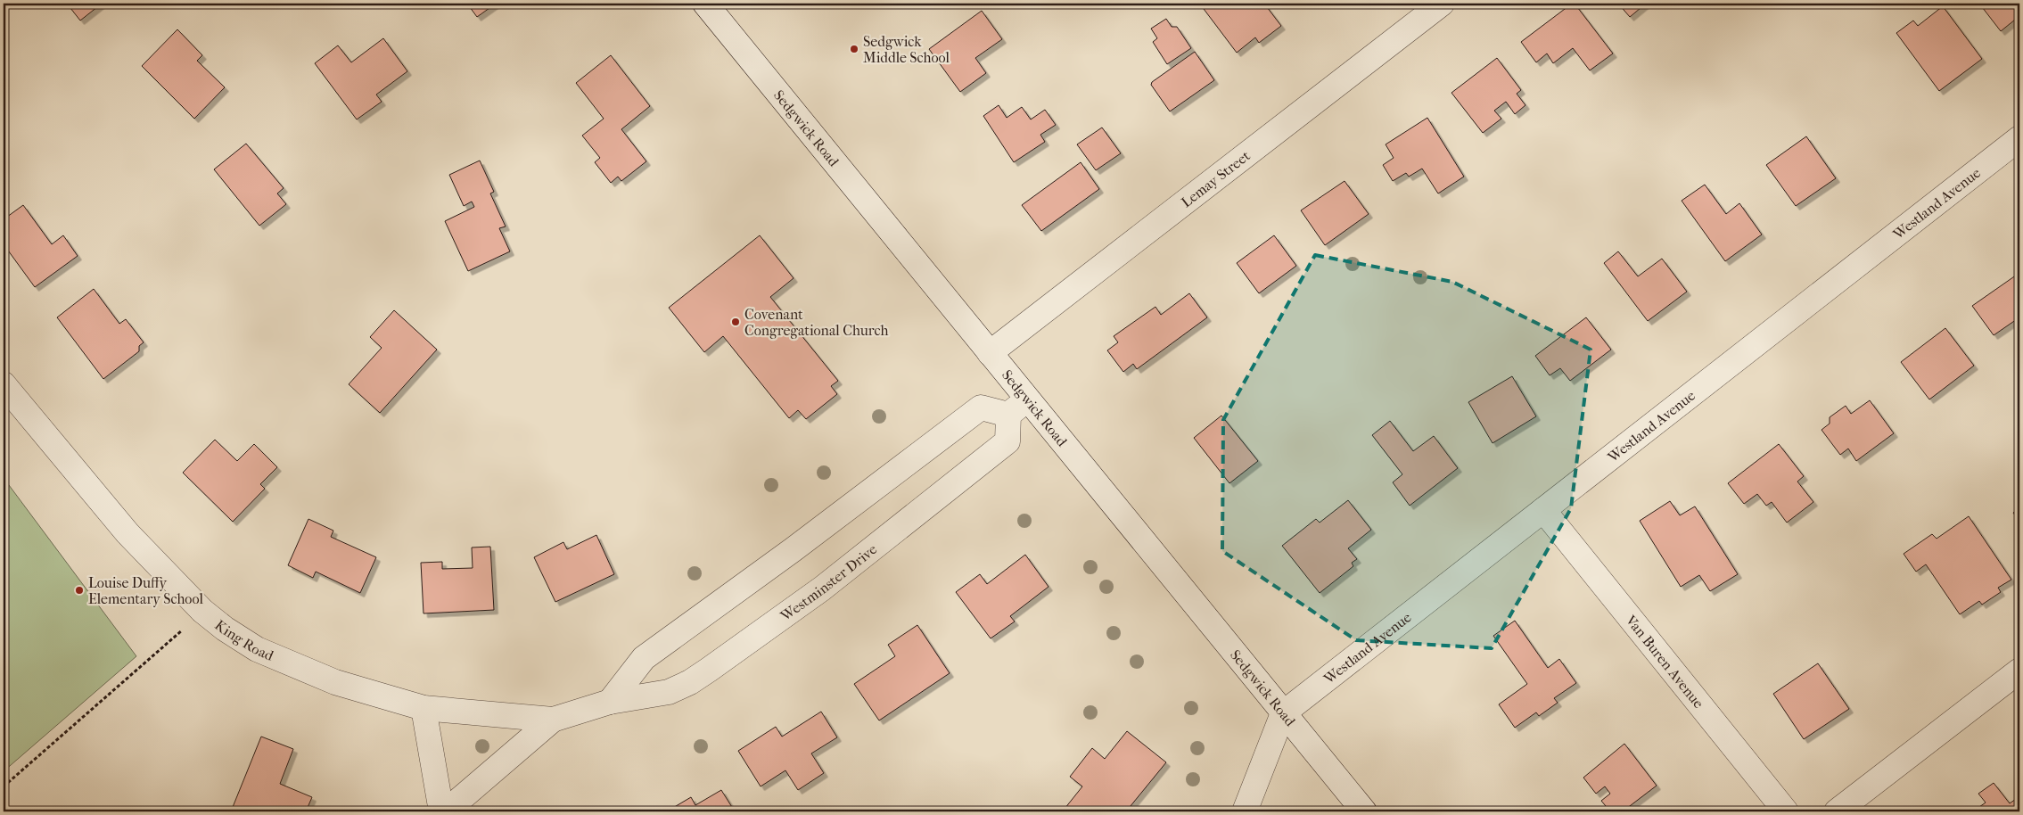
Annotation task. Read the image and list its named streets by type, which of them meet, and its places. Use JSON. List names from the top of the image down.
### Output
{
  "streets": {
    "street": [
      "Sedgwick Road",
      "Lemay Street",
      "Westland Avenue",
      "Westminster Drive",
      "King Road",
      "Van Buren Avenue"
    ]
  },
  "crossings": [
    ["Sedgwick Road", "Lemay Street"],
    ["Sedgwick Road", "Westland Avenue"],
    ["Westland Avenue", "Van Buren Avenue"],
    ["Westminster Drive", "King Road"]
  ],
  "places": ["Sedgwick Middle School", "Covenant Congregational Church", "Louise Duffy Elementary School"]
}
